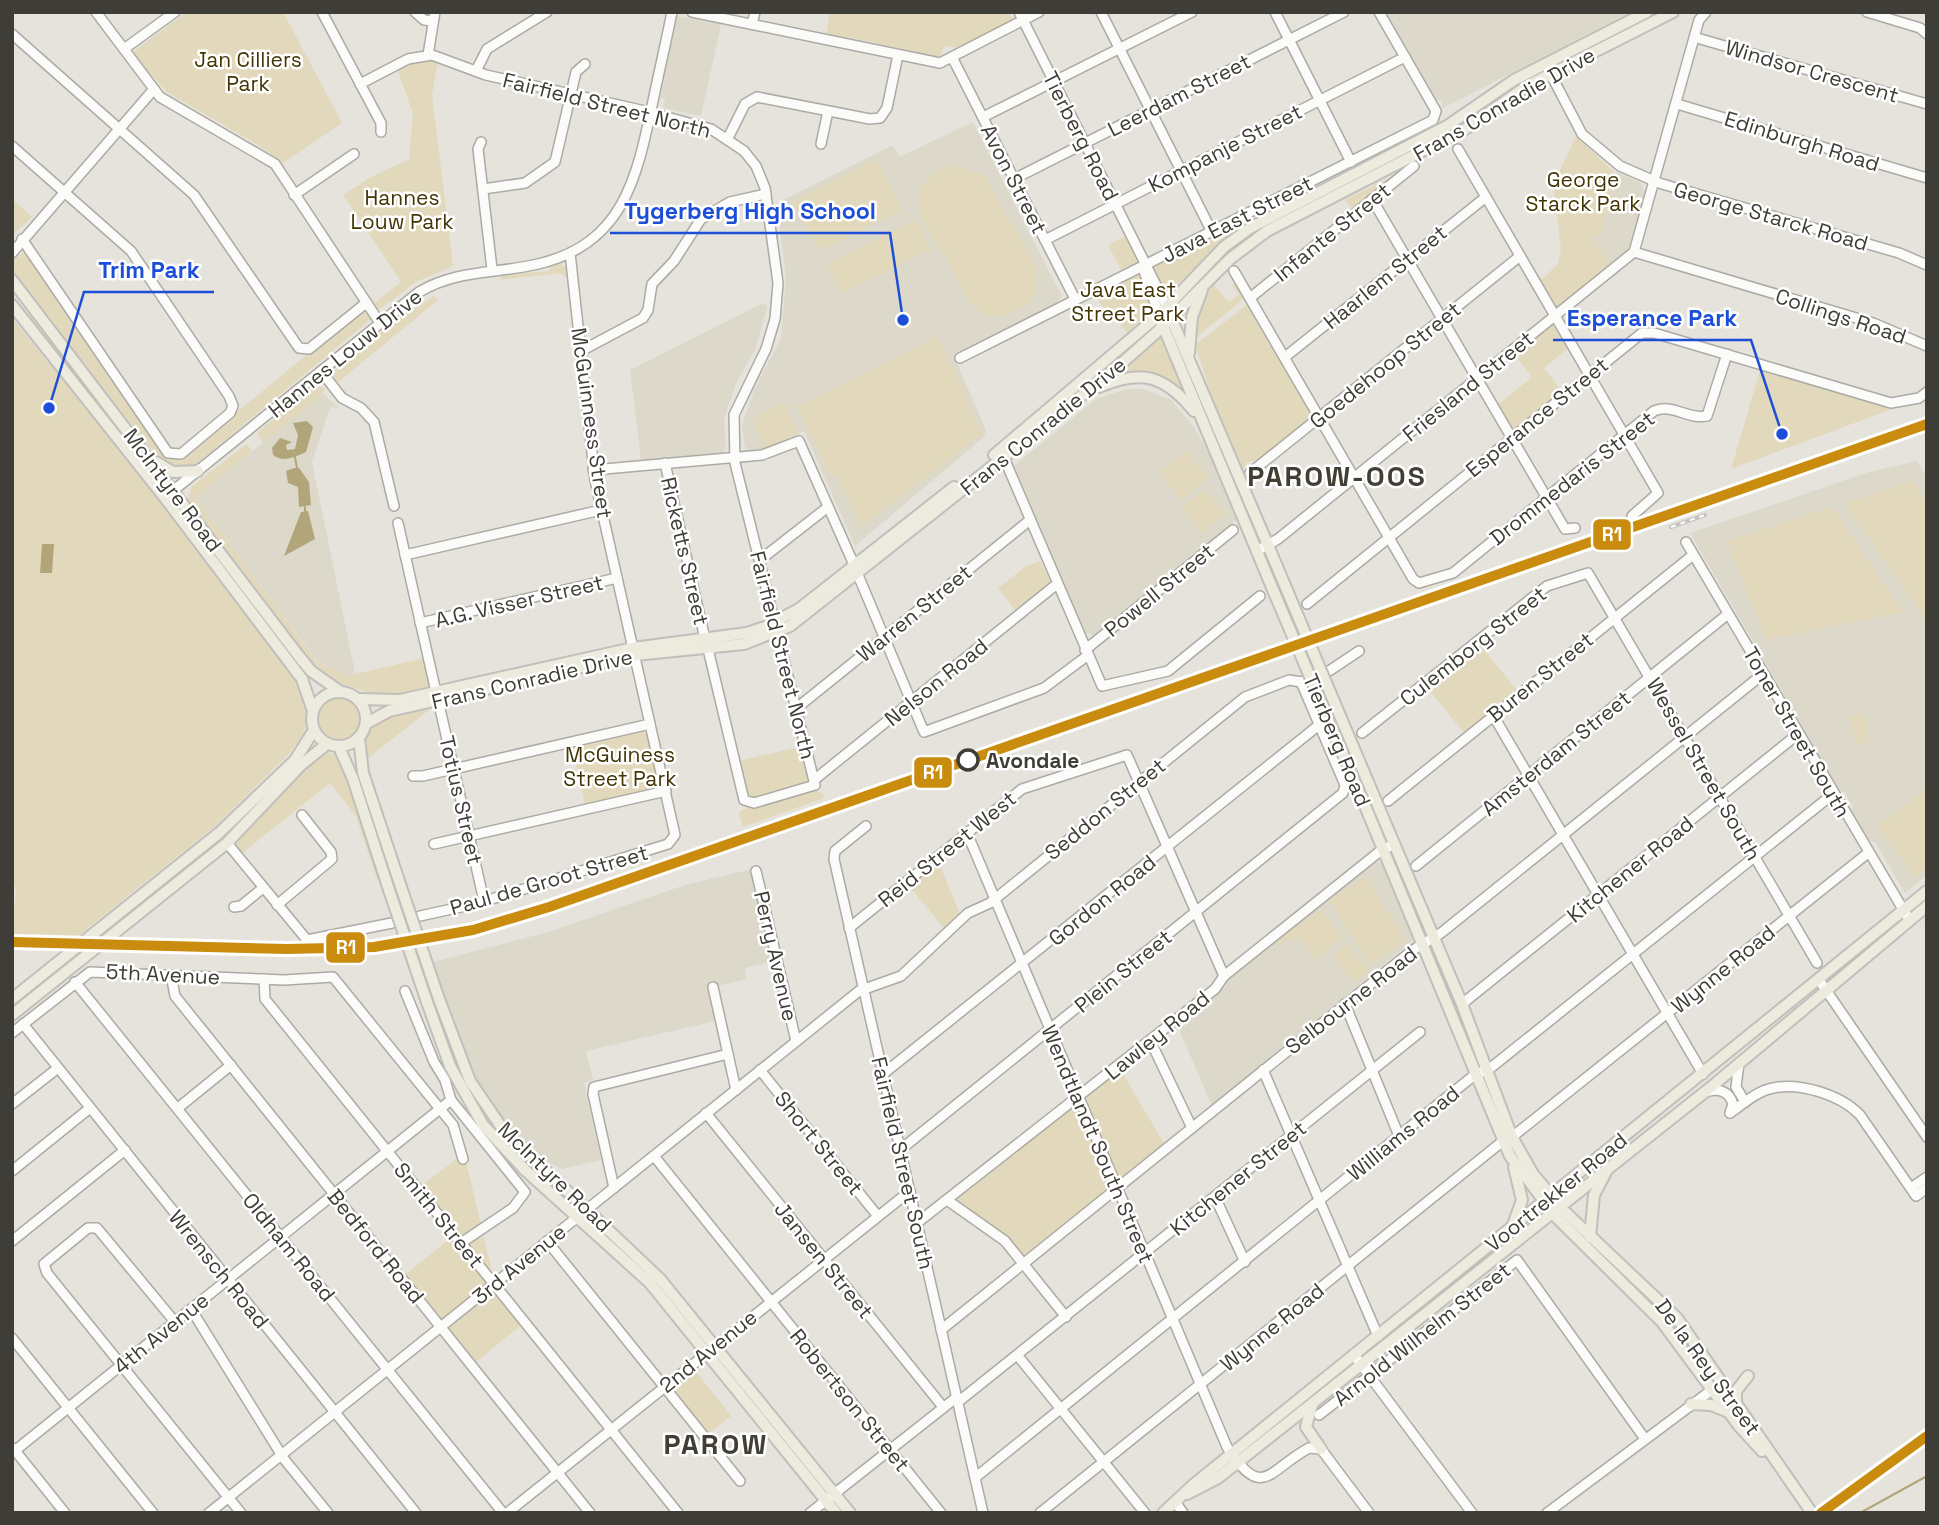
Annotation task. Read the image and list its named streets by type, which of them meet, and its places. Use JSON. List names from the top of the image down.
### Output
{
  "streets": {
    "main road": [
      "Frans Conradie Drive",
      "Tierberg Road",
      "McIntyre Road",
      "Voortrekker Road",
      "De la Rey Street"
    ],
    "street": [
      "Windsor Crescent",
      "Leerdam Street",
      "Fairfield Street North",
      "Edinburgh Road",
      "Kompanje Street",
      "Avon Street",
      "George Starck Road",
      "Java East Street",
      "Infante Street",
      "Haarlem Street",
      "Collings Road",
      "Hannes Louw Drive",
      "Goedehoop Street",
      "Friesland Street",
      "Esperance Street",
      "McGuinness Street",
      "Drommedaris Street",
      "Ricketts Street",
      "Powell Street",
      "A.G. Visser Street",
      "Warren Street",
      "Culemborg Street",
      "Buren Street",
      "Nelson Road",
      "Toner Street South",
      "Amsterdam Street",
      "Wessel Street South",
      "Totius Street",
      "Seddon Street",
      "Reid Street West",
      "Kitchener Road",
      "Paul de Groot Street",
      "Gordon Road",
      "Perry Avenue",
      "Wynne Road",
      "Plein Street",
      "5th Avenue",
      "Selbourne Road",
      "Lawley Road",
      "Williams Road",
      "Short Street",
      "Wendtlandt South Street",
      "Fairfield Street South",
      "Kitchener Street",
      "Smith Street",
      "Bedford Road",
      "Oldham Road",
      "Jansen Street",
      "3rd Avenue",
      "Wrensch Road",
      "4th Avenue",
      "Arnold Wilhelm Street",
      "2nd Avenue",
      "Robertson Street"
    ]
  },
  "crossings": [
    ["Leerdam Street", "Tierberg Road"],
    ["Leerdam Street", "Avon Street"],
    ["Frans Conradie Drive", "Fairfield Street North"],
    ["Frans Conradie Drive", "Tierberg Road"],
    ["Frans Conradie Drive", "George Starck Road"],
    ["Frans Conradie Drive", "McGuinness Street"],
    ["Frans Conradie Drive", "McIntyre Road"],
    ["Frans Conradie Drive", "Ricketts Street"],
    ["Frans Conradie Drive", "Totius Street"],
    ["Fairfield Street North", "Hannes Louw Drive"],
    ["Fairfield Street North", "Ricketts Street"],
    ["Fairfield Street North", "Warren Street"],
    ["Fairfield Street North", "Nelson Road"],
    ["Tierberg Road", "Kompanje Street"],
    ["Tierberg Road", "Java East Street"],
    ["Tierberg Road", "Friesland Street"],
    ["Tierberg Road", "Buren Street"],
    ["Tierberg Road", "Kitchener Road"],
    ["Tierberg Road", "Wynne Road"],
    ["Tierberg Road", "Selbourne Road"],
    ["Tierberg Road", "Lawley Road"],
    ["Tierberg Road", "Williams Road"],
    ["Tierberg Road", "Voortrekker Road"],
    ["Tierberg Road", "De la Rey Street"],
    ["Kompanje Street", "Avon Street"],
    ["Kompanje Street", "Java East Street"],
    ["Avon Street", "Java East Street"],
    ["Collings Road", "Friesland Street"],
    ["Hannes Louw Drive", "McGuinness Street"],
    ["Hannes Louw Drive", "McIntyre Road"],
    ["Esperance Street", "Drommedaris Street"],
    ["McGuinness Street", "A.G. Visser Street"],
    ["McGuinness Street", "Paul de Groot Street"],
    ["McIntyre Road", "Kitchener Street"],
    ["McIntyre Road", "3rd Avenue"],
    ["McIntyre Road", "2nd Avenue"],
    ["Ricketts Street", "Nelson Road"],
    ["Powell Street", "Nelson Road"],
    ["A.G. Visser Street", "Totius Street"],
    ["Culemborg Street", "Wessel Street South"],
    ["Buren Street", "Toner Street South"],
    ["Buren Street", "Wessel Street South"],
    ["Toner Street South", "Amsterdam Street"],
    ["Toner Street South", "Kitchener Road"],
    ["Toner Street South", "Wynne Road"],
    ["Toner Street South", "Selbourne Road"],
    ["Toner Street South", "Williams Road"],
    ["Toner Street South", "Voortrekker Road"],
    ["Amsterdam Street", "Wessel Street South"],
    ["Wessel Street South", "Kitchener Road"],
    ["Wessel Street South", "Wynne Road"],
    ["Wessel Street South", "Selbourne Road"],
    ["Wessel Street South", "Williams Road"],
    ["Totius Street", "Paul de Groot Street"],
    ["Seddon Street", "Reid Street West"],
    ["Seddon Street", "Wendtlandt South Street"],
    ["Seddon Street", "Fairfield Street South"],
    ["Seddon Street", "3rd Avenue"],
    ["Reid Street West", "Wendtlandt South Street"],
    ["Reid Street West", "Fairfield Street South"],
    ["Gordon Road", "Plein Street"],
    ["Gordon Road", "Wendtlandt South Street"],
    ["Gordon Road", "Fairfield Street South"],
    ["Perry Avenue", "3rd Avenue"],
    ["Wynne Road", "Wendtlandt South Street"],
    ["Plein Street", "Wendtlandt South Street"],
    ["Plein Street", "Fairfield Street South"],
    ["5th Avenue", "Smith Street"],
    ["5th Avenue", "Bedford Road"],
    ["5th Avenue", "Oldham Road"],
    ["5th Avenue", "Wrensch Road"],
    ["5th Avenue", "4th Avenue"],
    ["Selbourne Road", "Wendtlandt South Street"],
    ["Selbourne Road", "Fairfield Street South"],
    ["Lawley Road", "Wendtlandt South Street"],
    ["Lawley Road", "Fairfield Street South"],
    ["Williams Road", "Wendtlandt South Street"],
    ["Williams Road", "Fairfield Street South"],
    ["Short Street", "3rd Avenue"],
    ["Short Street", "2nd Avenue"],
    ["Wendtlandt South Street", "Kitchener Street"],
    ["Wendtlandt South Street", "Voortrekker Road"],
    ["Fairfield Street South", "Kitchener Street"],
    ["Fairfield Street South", "3rd Avenue"],
    ["Fairfield Street South", "2nd Avenue"],
    ["Kitchener Street", "Jansen Street"],
    ["Kitchener Street", "Robertson Street"],
    ["Voortrekker Road", "De la Rey Street"],
    ["Smith Street", "3rd Avenue"],
    ["Smith Street", "4th Avenue"],
    ["Smith Street", "2nd Avenue"],
    ["Bedford Road", "3rd Avenue"],
    ["Bedford Road", "4th Avenue"],
    ["Bedford Road", "2nd Avenue"],
    ["Oldham Road", "3rd Avenue"],
    ["Oldham Road", "4th Avenue"],
    ["Oldham Road", "2nd Avenue"],
    ["Jansen Street", "3rd Avenue"],
    ["Jansen Street", "2nd Avenue"],
    ["3rd Avenue", "Wrensch Road"],
    ["3rd Avenue", "Robertson Street"],
    ["Wrensch Road", "4th Avenue"],
    ["2nd Avenue", "Robertson Street"]
  ],
  "districts": ["PAROW-OOS", "PAROW"],
  "parks": [
    "Jan Cilliers Park",
    "George Starck Park",
    "Hannes Louw Park",
    "Java East Street Park",
    "McGuiness Street Park"
  ],
  "places": [
    "Tygerberg High School",
    "Trim Park",
    "Esperance Park",
    "Avondale"
  ],
  "lines": ["transit line R1"]
}
